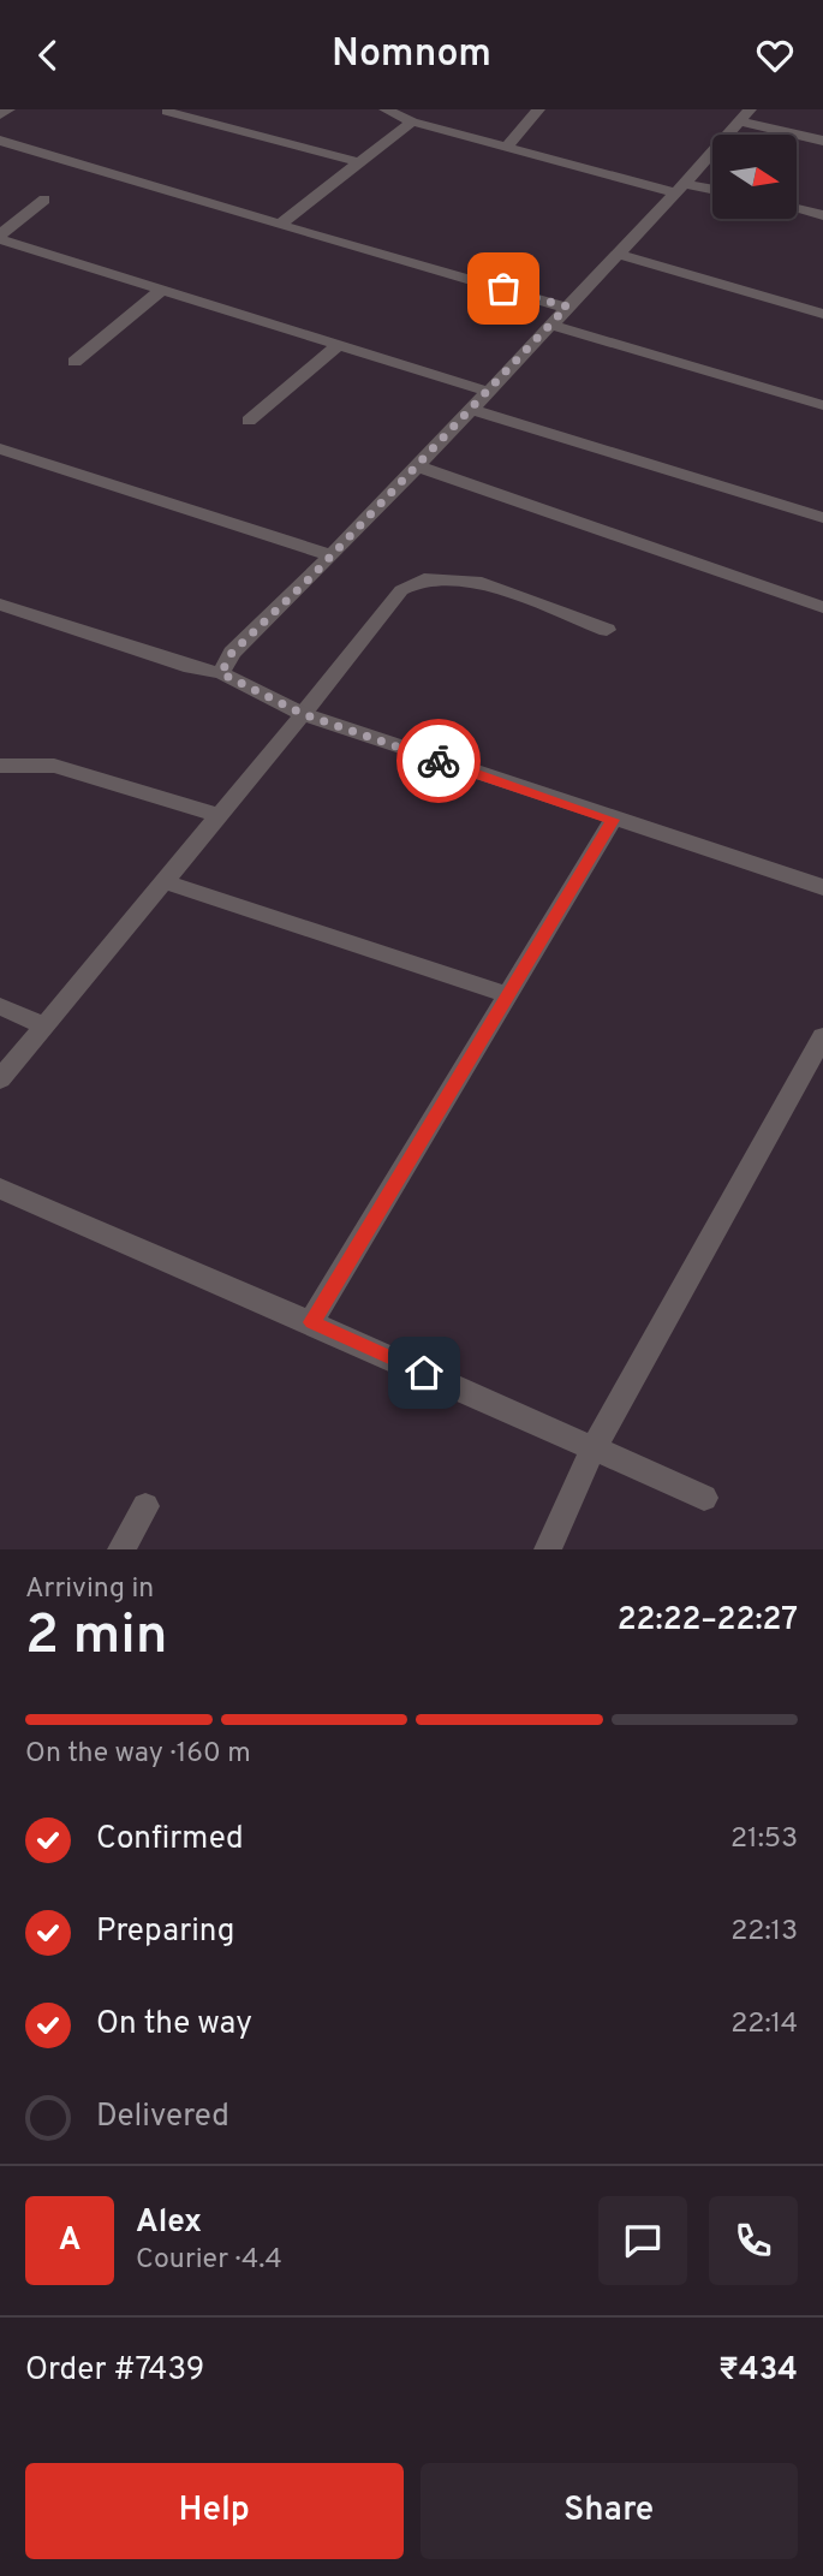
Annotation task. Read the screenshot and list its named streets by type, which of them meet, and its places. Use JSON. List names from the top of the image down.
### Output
{
  "north": "right",
  "page": {
    "header": "Nomnom",
    "heading": ["2 min", "Arriving in", "22:22–22:27"],
    "panel": [
      "Alex",
      "Courier · 4.4",
      "Order #7439",
      "₹434"
    ],
    "bar": "On the way · 160 m",
    "list": [
      ["Confirmed", "21:53"],
      ["Preparing", "22:13"],
      ["On the way", "22:14"],
      "Delivered"
    ],
    "round": "A",
    "buttons": ["Help", "Share"]
  }
}
